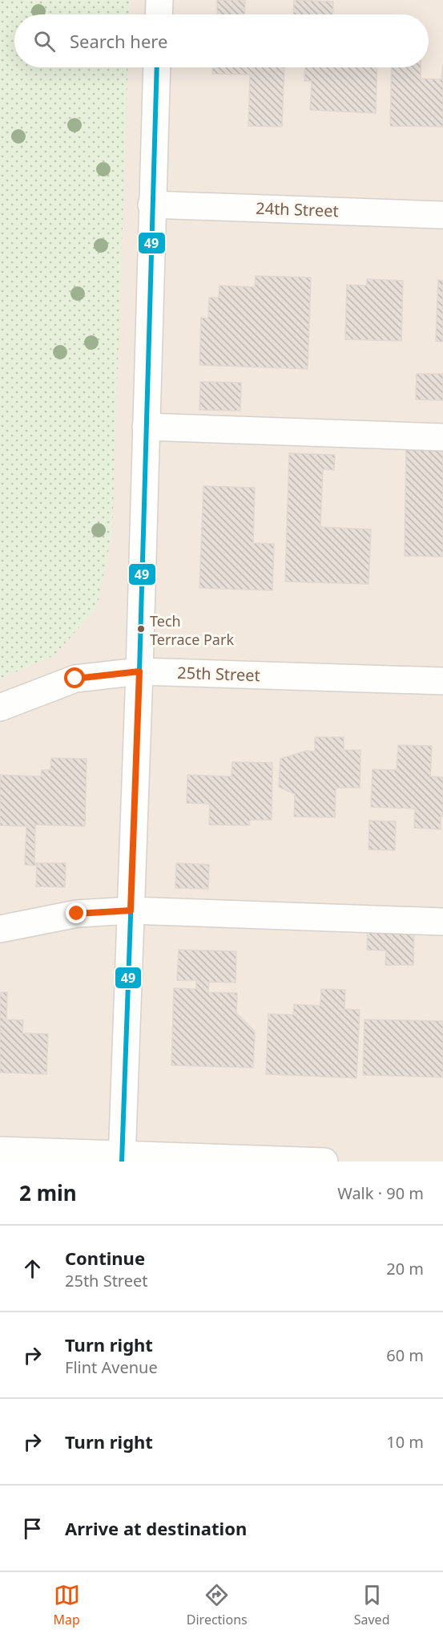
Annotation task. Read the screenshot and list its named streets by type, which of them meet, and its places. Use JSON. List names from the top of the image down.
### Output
{
  "streets": {
    "street": ["24th Street", "25th Street"]
  },
  "places": ["Tech Terrace Park"],
  "lines": ["transit line 49"],
  "page": {
    "search": "Search here",
    "heading": ["2 min", "Walk · 90 m"],
    "list": [
      ["Continue", "25th Street", "20 m"],
      ["Turn right", "Flint Avenue", "60 m"],
      ["Turn right", "10 m"],
      "Arrive at destination"
    ],
    "nav": ["Map", "Directions", "Saved"]
  }
}
